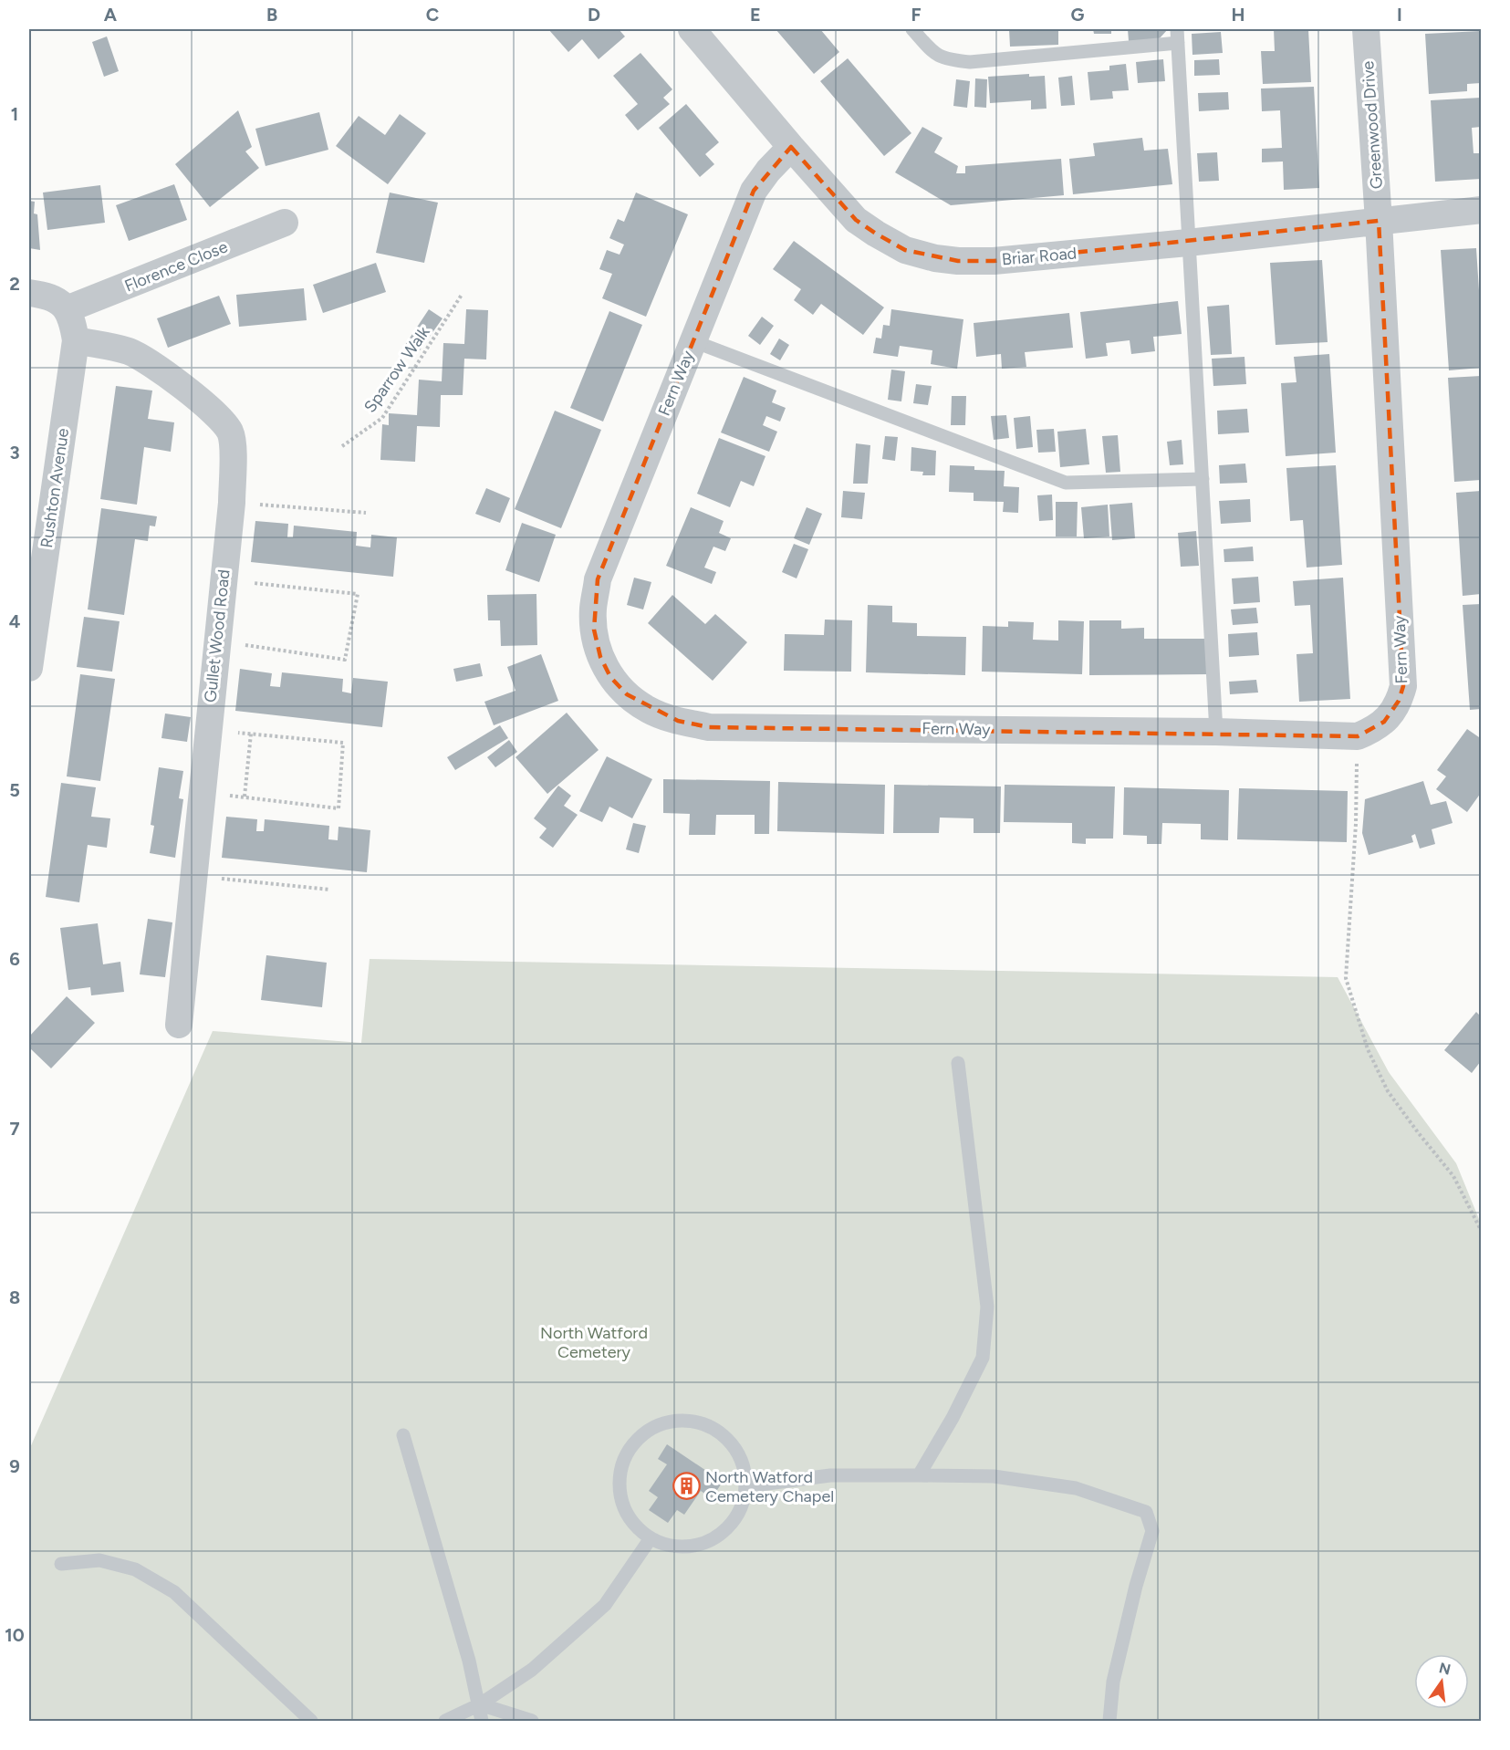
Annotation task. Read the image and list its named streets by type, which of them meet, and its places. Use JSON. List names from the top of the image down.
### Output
{
  "streets": {
    "street": [
      "Greenwood Drive",
      "Briar Road",
      "Florence Close",
      "Fern Way",
      "Rushton Avenue",
      "Gullet Wood Road"
    ],
    "path": ["Sparrow Walk"]
  },
  "crossings": [
    ["Greenwood Drive", "Briar Road"],
    ["Greenwood Drive", "Fern Way"],
    ["Briar Road", "Fern Way"],
    ["Florence Close", "Rushton Avenue"],
    ["Rushton Avenue", "Gullet Wood Road"]
  ],
  "parks": ["North Watford Cemetery"],
  "places": {
    "building": ["North Watford Cemetery Chapel"]
  },
  "north": "top",
  "grid": {
    "columns": [
      "A",
      "B",
      "C",
      "D",
      "E",
      "F",
      "G",
      "H",
      "I"
    ],
    "rows": [
      "1",
      "2",
      "3",
      "4",
      "5",
      "6",
      "7",
      "8",
      "9",
      "10"
    ]
  }
}
